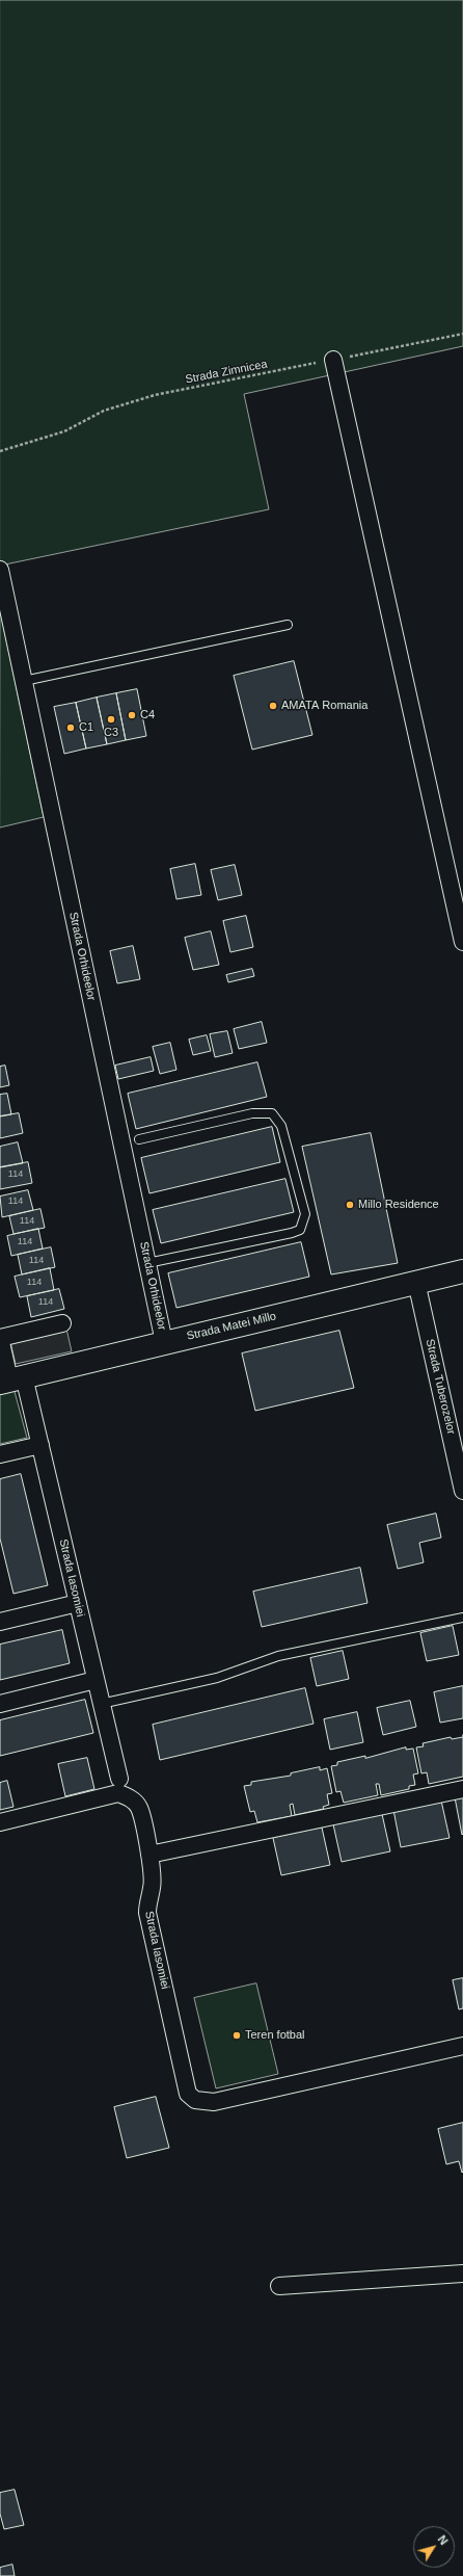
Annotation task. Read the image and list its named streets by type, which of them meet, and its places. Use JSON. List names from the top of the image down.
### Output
{
  "streets": {
    "street": [
      "Strada Orhideelor",
      "Strada Matei Millo",
      "Strada Tuberozelor",
      "Strada Iasomiei"
    ],
    "path": ["Strada Zimnicea"]
  },
  "crossings": [
    ["Strada Orhideelor", "Strada Matei Millo"],
    ["Strada Matei Millo", "Strada Tuberozelor"],
    ["Strada Matei Millo", "Strada Iasomiei"]
  ],
  "places": [
    "AMATA Romania",
    "C4",
    "C3",
    "C1",
    "Millo Residence",
    "Teren fotbal"
  ],
  "house_numbers": [
    "114",
    "114",
    "114",
    "114",
    "114",
    "114",
    "114"
  ],
  "north": "top right"
}
